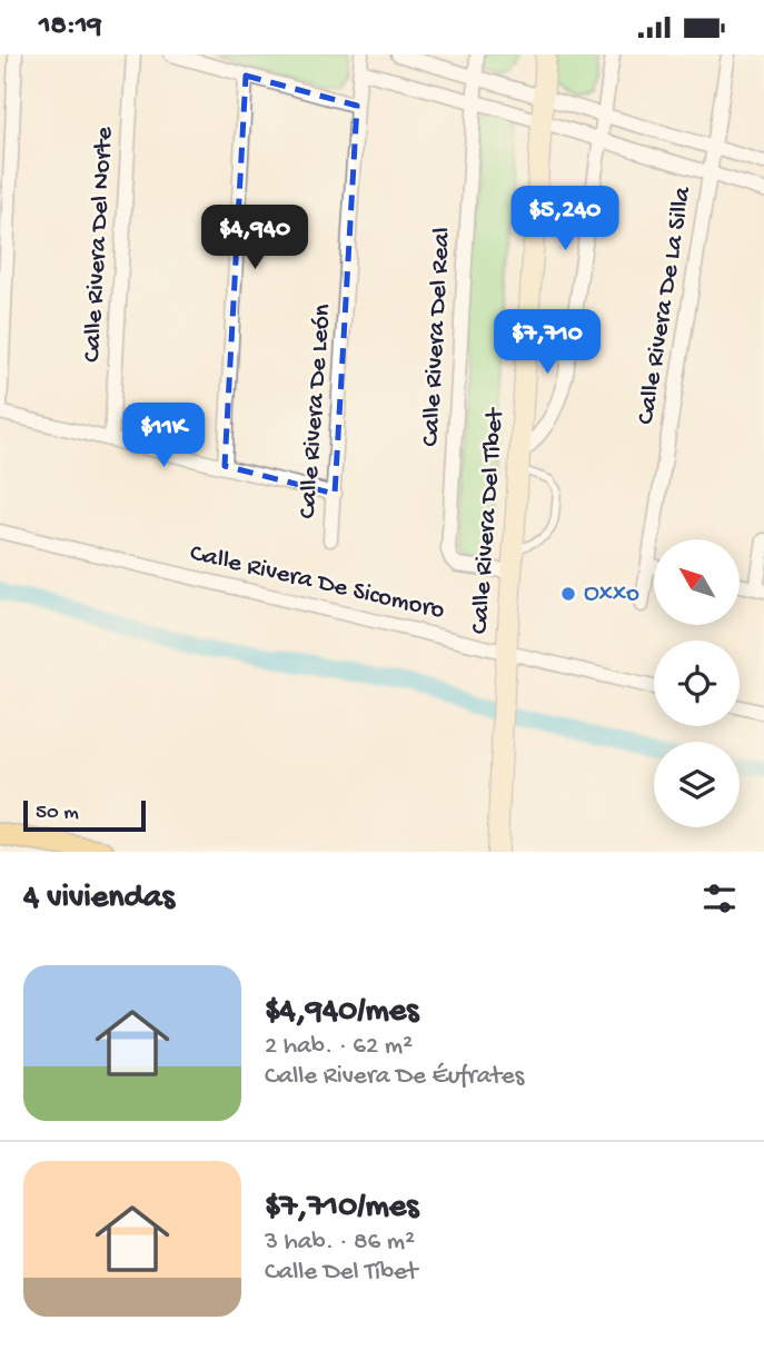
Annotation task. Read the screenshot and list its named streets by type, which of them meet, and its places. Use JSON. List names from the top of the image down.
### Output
{
  "streets": {
    "street": [
      "Calle Rivera Del Norte",
      "Calle Rivera De La Silla",
      "Calle Rivera Del Real",
      "Calle Rivera De León",
      "Calle Rivera Del Tíbet",
      "Calle Rivera De Sicomoro"
    ]
  },
  "crossings": [
    ["Calle Rivera Del Real", "Calle Rivera Del Tíbet"],
    ["Calle Rivera Del Tíbet", "Calle Rivera De Sicomoro"]
  ],
  "places": ["Oxxo"],
  "scale_bar": "50 m",
  "north": "top left",
  "page": {
    "status": "18:19",
    "price": [
      "$5,240",
      "$4,940",
      "$7,710",
      "$11K"
    ],
    "scale": "50 m",
    "heading": "4 viviendas",
    "list": [
      {
        "name": "$4,940/mes",
        "note": "2 hab. · 62 m² · Calle Rivera De Éufrates"
      },
      {
        "name": "$7,710/mes",
        "note": "3 hab. · 86 m² · Calle Del Tíbet"
      }
    ]
  }
}
